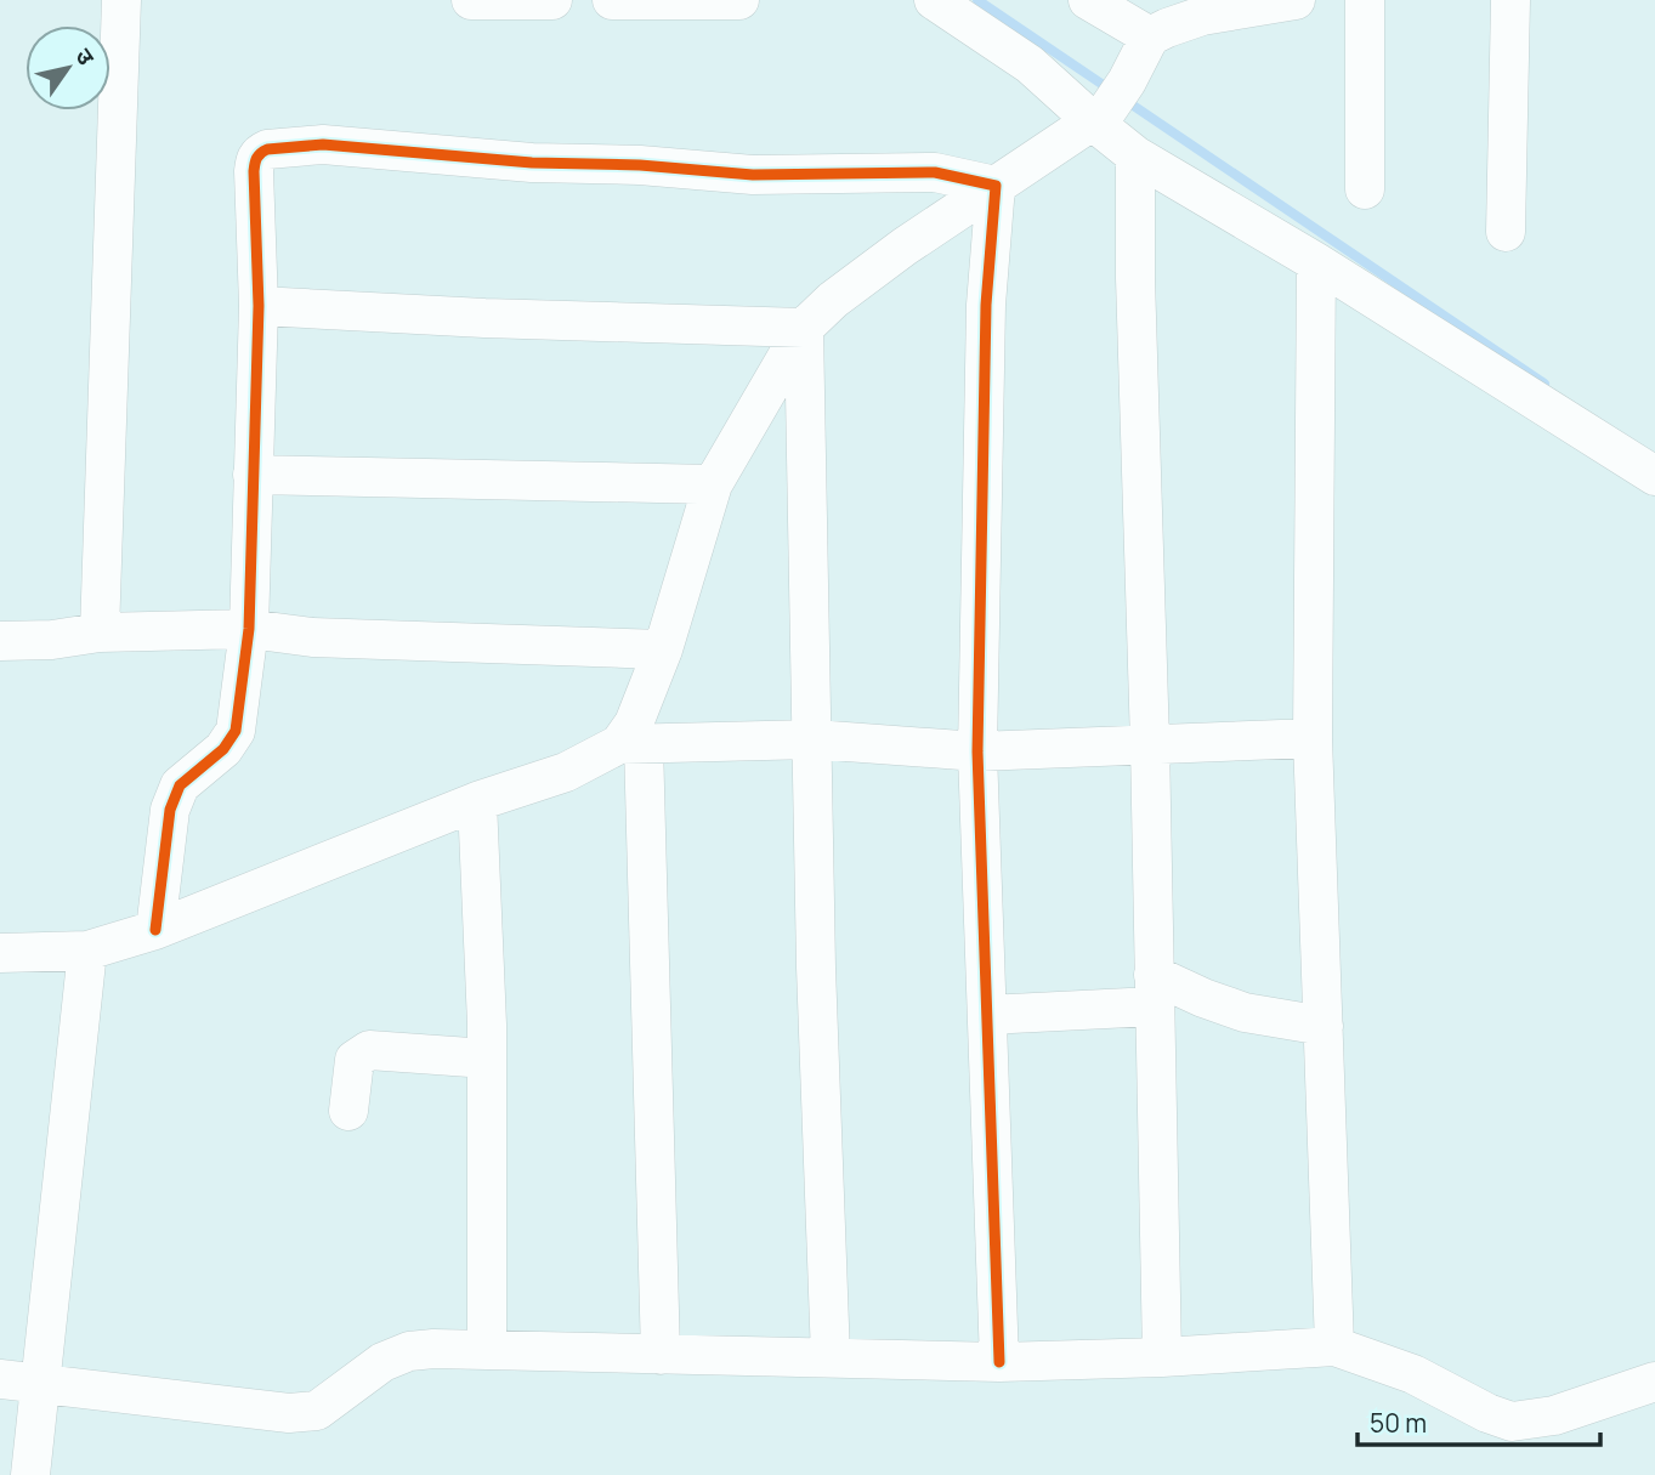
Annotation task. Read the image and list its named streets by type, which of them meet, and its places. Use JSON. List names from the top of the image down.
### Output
{
  "scale_bar": "50 m",
  "north": "top right"
}
